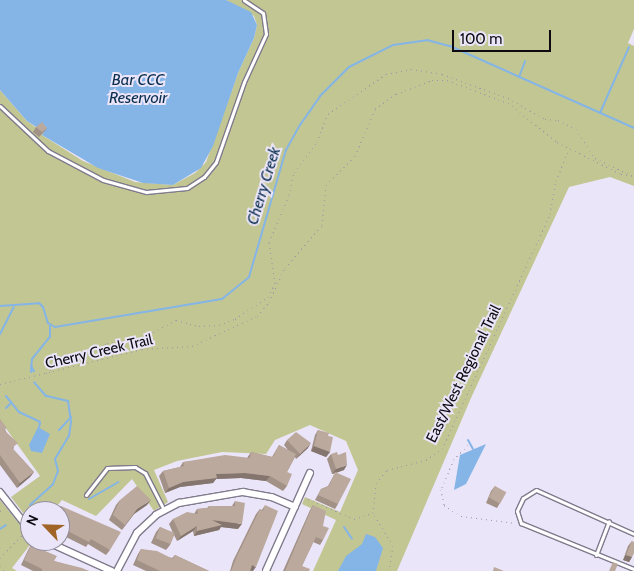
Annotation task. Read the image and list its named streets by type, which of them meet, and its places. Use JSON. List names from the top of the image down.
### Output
{
  "streets": {
    "path": ["Cherry Creek Trail", "East/West Regional Trail"]
  },
  "crossings": [
    ["Cherry Creek Trail", "East/West Regional Trail"]
  ],
  "water": ["Bar CCC Reservoir", "Cherry Creek"],
  "scale_bar": "100 m",
  "north": "top left"
}
